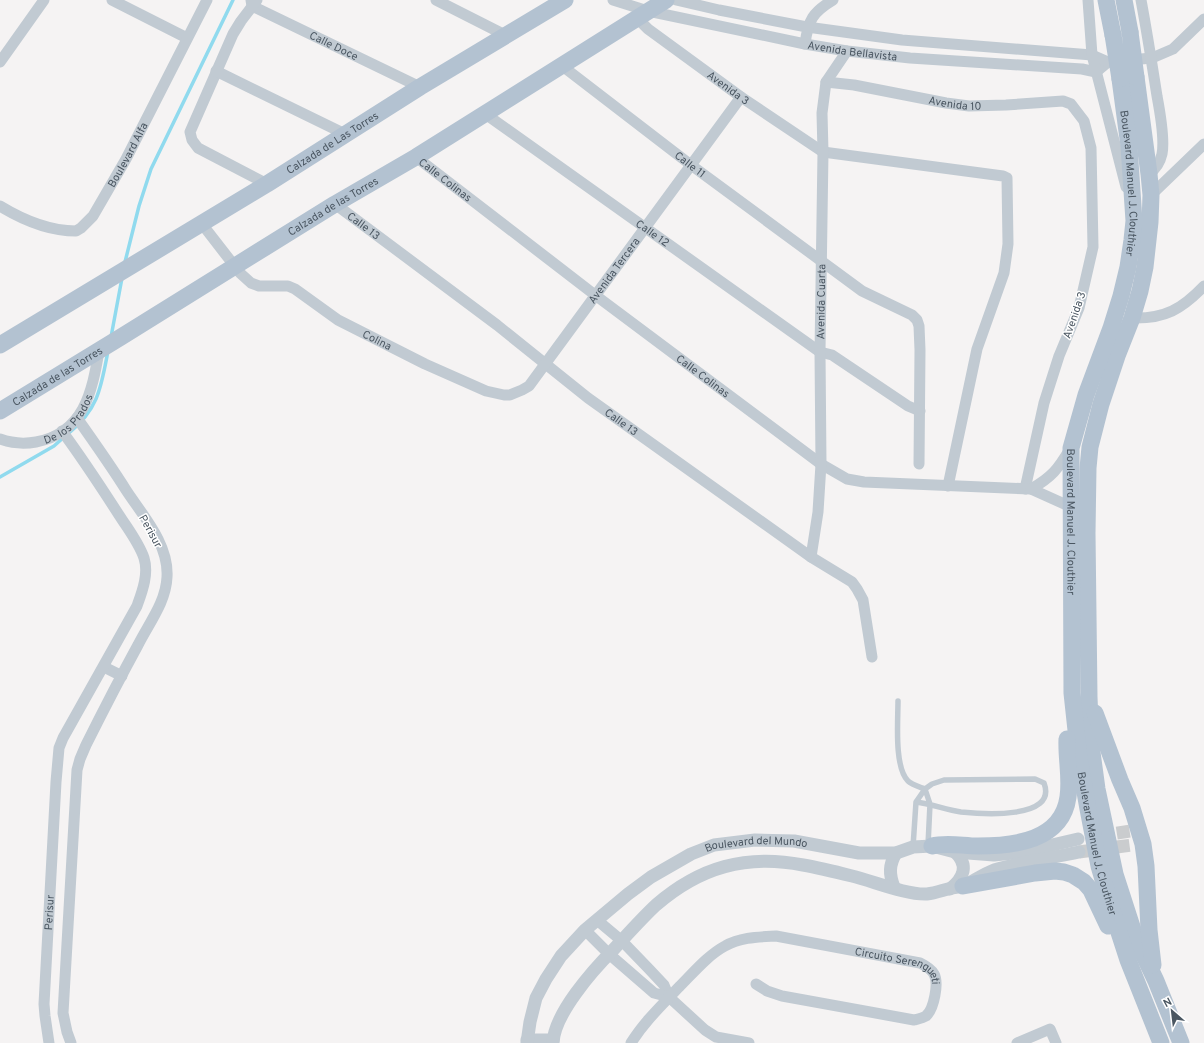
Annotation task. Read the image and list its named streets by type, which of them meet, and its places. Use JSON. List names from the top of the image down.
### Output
{
  "streets": {
    "main road": ["Calzada de Las Torres", "Boulevard Manuel J. Clouthier", "Calzada de las Torres"],
    "street": [
      "Calle Doce",
      "Avenida Bellavista",
      "Avenida 3",
      "Avenida 10",
      "Boulevard Alfa",
      "Calle 11",
      "Calle Colinas",
      "Calle 13",
      "Calle 12",
      "Avenida Tercera",
      "Avenida Cuarta",
      "Colina",
      "De los Prados",
      "Perisur",
      "Boulevard del Mundo",
      "Circuito Serengueti"
    ]
  },
  "crossings": [
    ["Calle Doce", "Calzada de Las Torres"],
    ["Avenida Bellavista", "Avenida 3"],
    ["Avenida Bellavista", "Calzada de las Torres"],
    ["Avenida Bellavista", "Avenida Cuarta"],
    ["Avenida 3", "Avenida 10"],
    ["Avenida 3", "Calle Colinas"],
    ["Avenida 3", "Calzada de las Torres"],
    ["Avenida 3", "Avenida Tercera"],
    ["Avenida 3", "Avenida Cuarta"],
    ["Avenida 10", "Avenida Cuarta"],
    ["Calzada de Las Torres", "Colina"],
    ["Calle 11", "Calzada de las Torres"],
    ["Calle 11", "Calle 12"],
    ["Calle 11", "Avenida Tercera"],
    ["Calle 11", "Avenida Cuarta"],
    ["Calle Colinas", "Boulevard Manuel J. Clouthier"],
    ["Calle Colinas", "Calzada de las Torres"],
    ["Calle Colinas", "Avenida Tercera"],
    ["Calle Colinas", "Avenida Cuarta"],
    ["Calzada de las Torres", "Calle 13"],
    ["Calzada de las Torres", "Calle 12"],
    ["Calzada de las Torres", "Colina"],
    ["Calzada de las Torres", "De los Prados"],
    ["Calle 13", "Avenida Tercera"],
    ["Calle 13", "Avenida Cuarta"],
    ["Calle 12", "Avenida Tercera"],
    ["Calle 12", "Avenida Cuarta"],
    ["Avenida Tercera", "Colina"],
    ["De los Prados", "Perisur"]
  ],
  "north": "top left"
}
